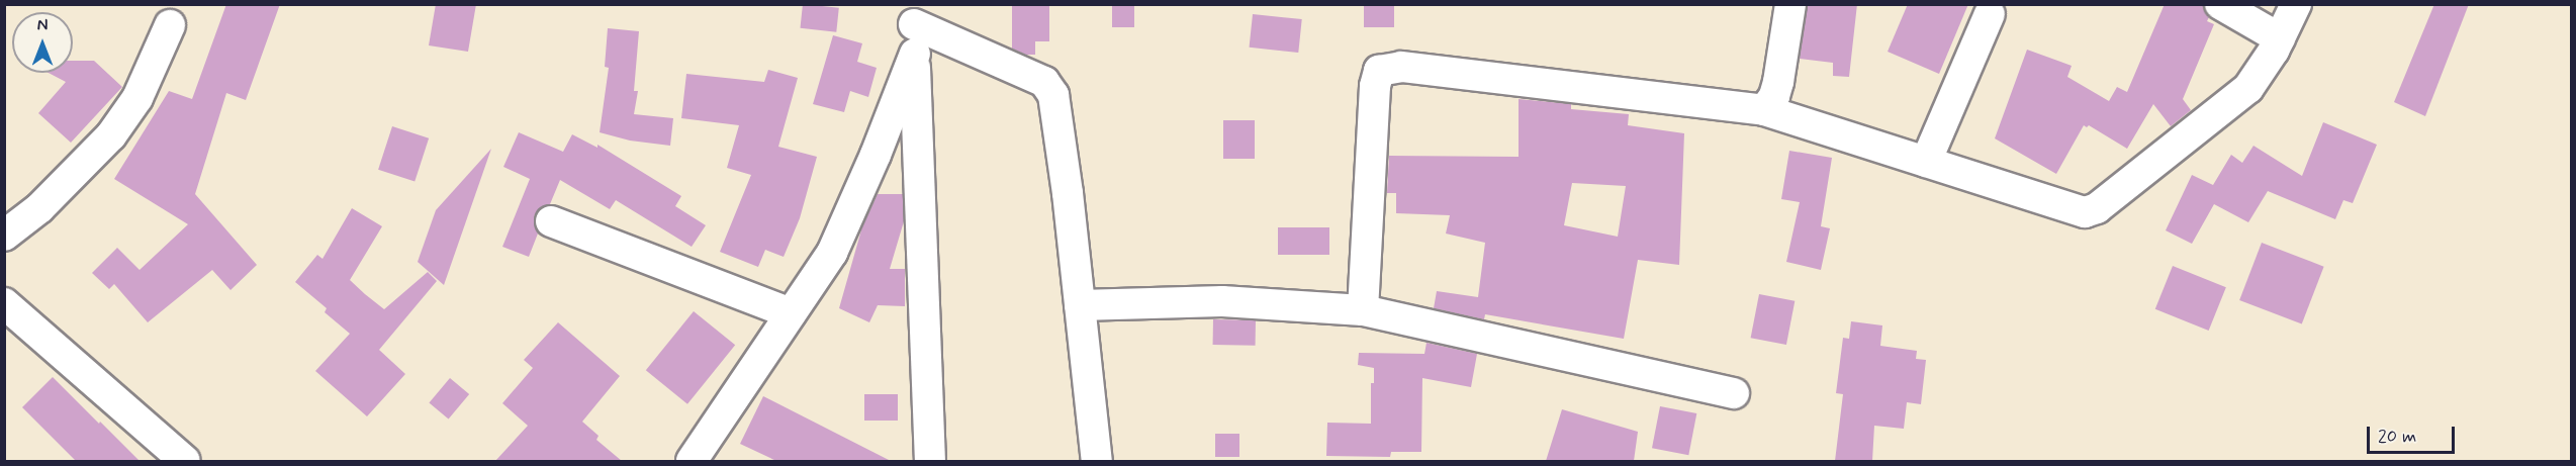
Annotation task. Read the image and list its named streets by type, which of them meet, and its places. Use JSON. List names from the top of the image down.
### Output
{
  "scale_bar": "20 m",
  "north": "top"
}
